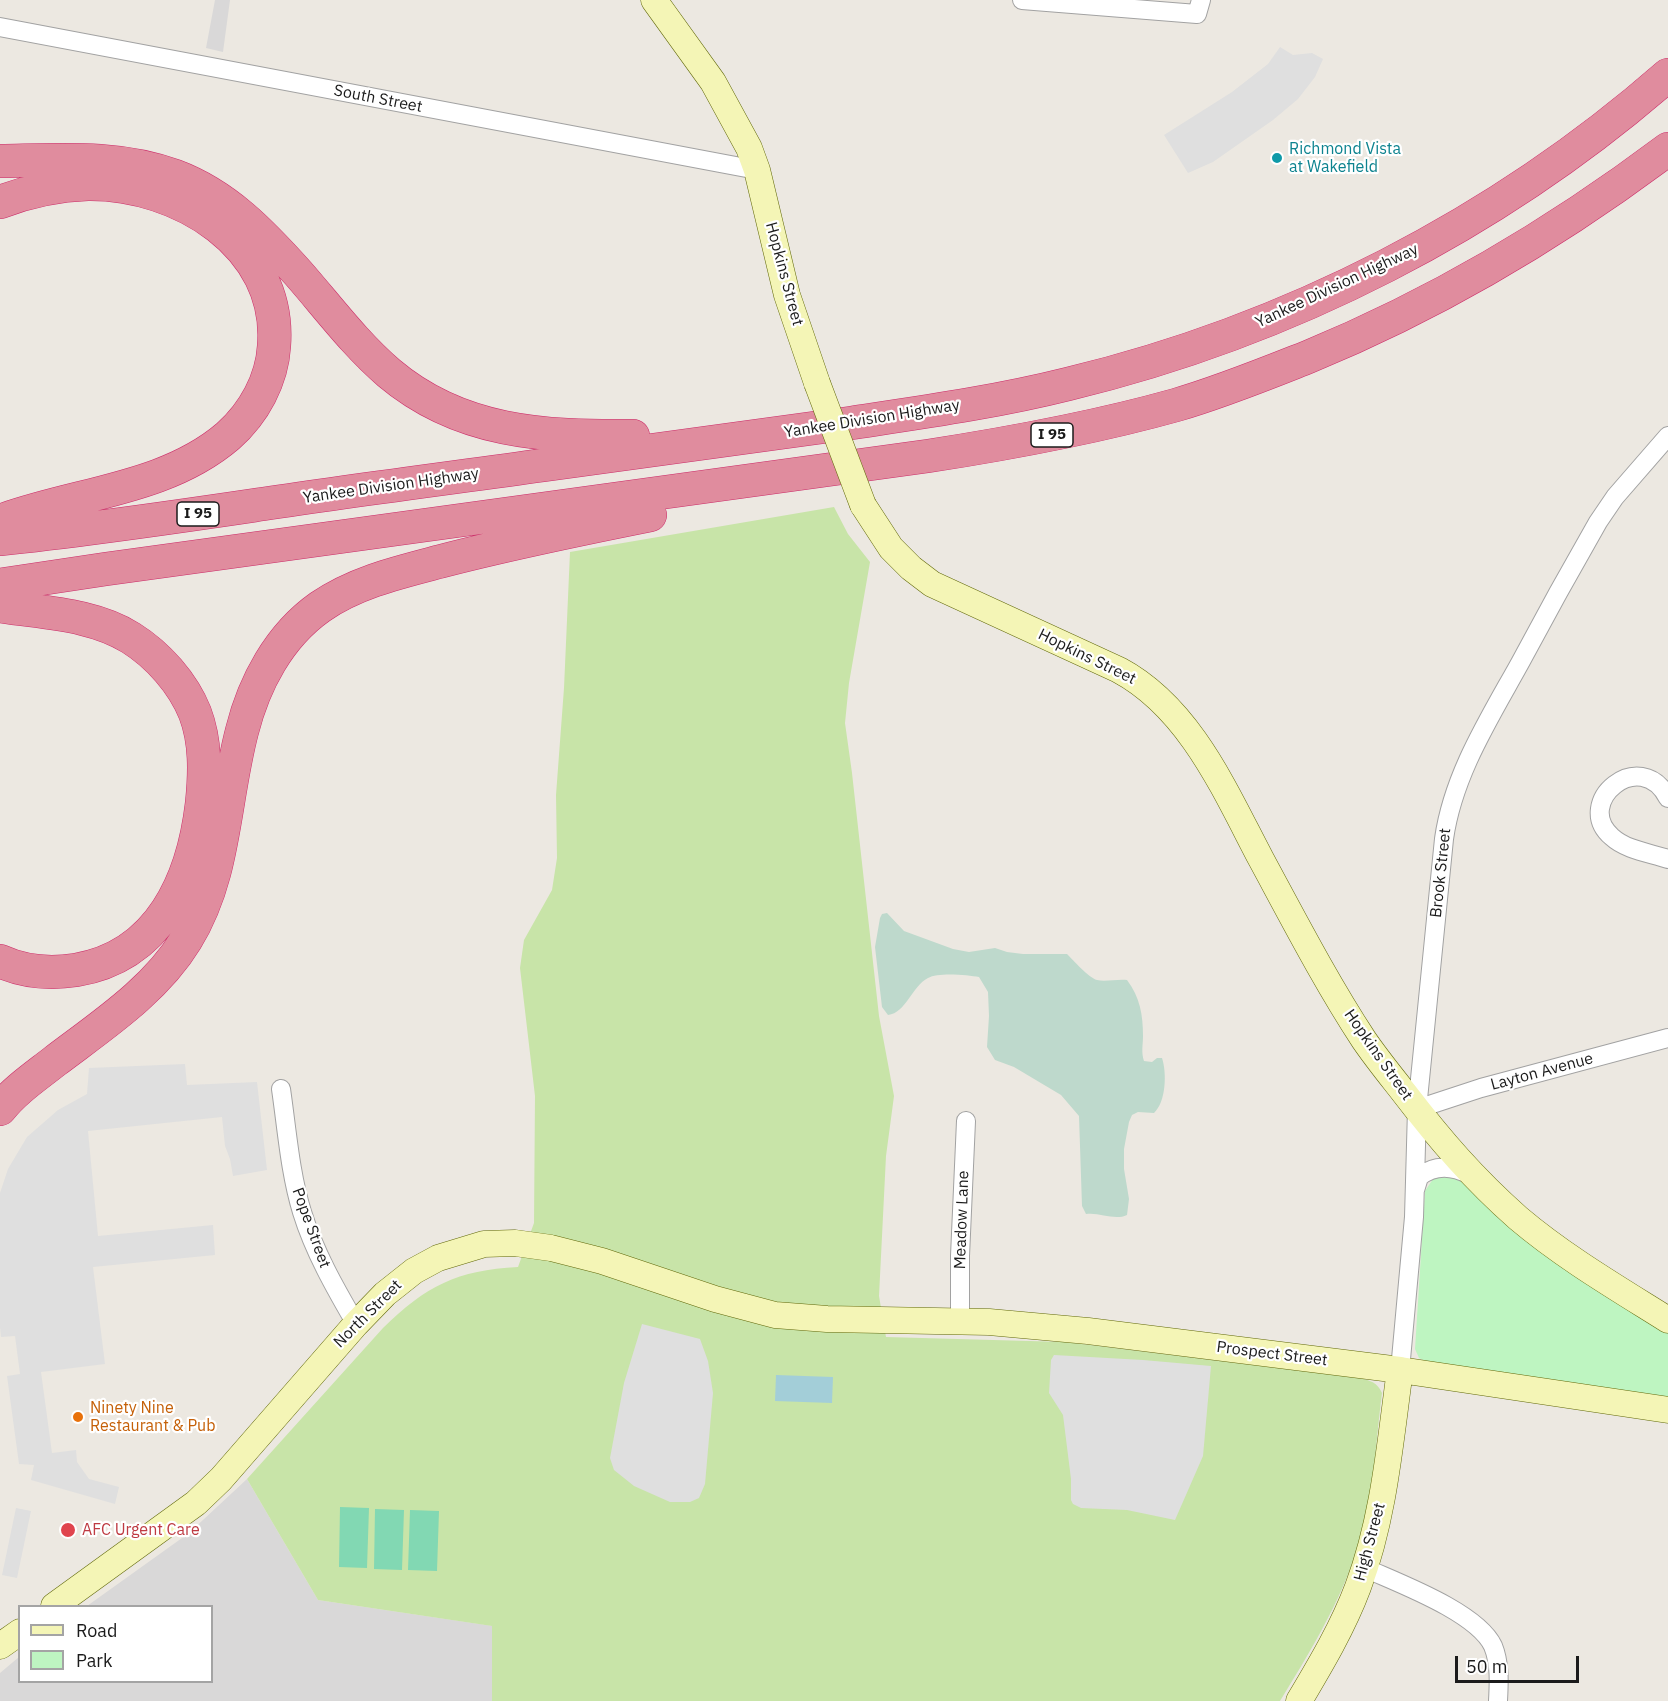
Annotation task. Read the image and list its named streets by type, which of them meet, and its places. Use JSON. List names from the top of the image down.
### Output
{
  "streets": {
    "highway": ["Yankee Division Highway", "I 95"],
    "main road": [
      "Hopkins Street",
      "North Street",
      "Prospect Street",
      "High Street"
    ],
    "street": [
      "South Street",
      "Brook Street",
      "Layton Avenue",
      "Meadow Lane",
      "Pope Street"
    ]
  },
  "crossings": [
    ["South Street", "Hopkins Street"],
    ["Hopkins Street", "Brook Street"],
    ["Hopkins Street", "Layton Avenue"],
    ["Brook Street", "Layton Avenue"],
    ["Brook Street", "Prospect Street"],
    ["Brook Street", "High Street"],
    ["Meadow Lane", "Prospect Street"],
    ["Pope Street", "North Street"],
    ["North Street", "Prospect Street"],
    ["Prospect Street", "High Street"]
  ],
  "places": ["Richmond Vista at Wakefield", "Ninety Nine Restaurant & Pub", "AFC Urgent Care"],
  "legend": ["Road", "Park"],
  "scale_bar": "50 m"
}
